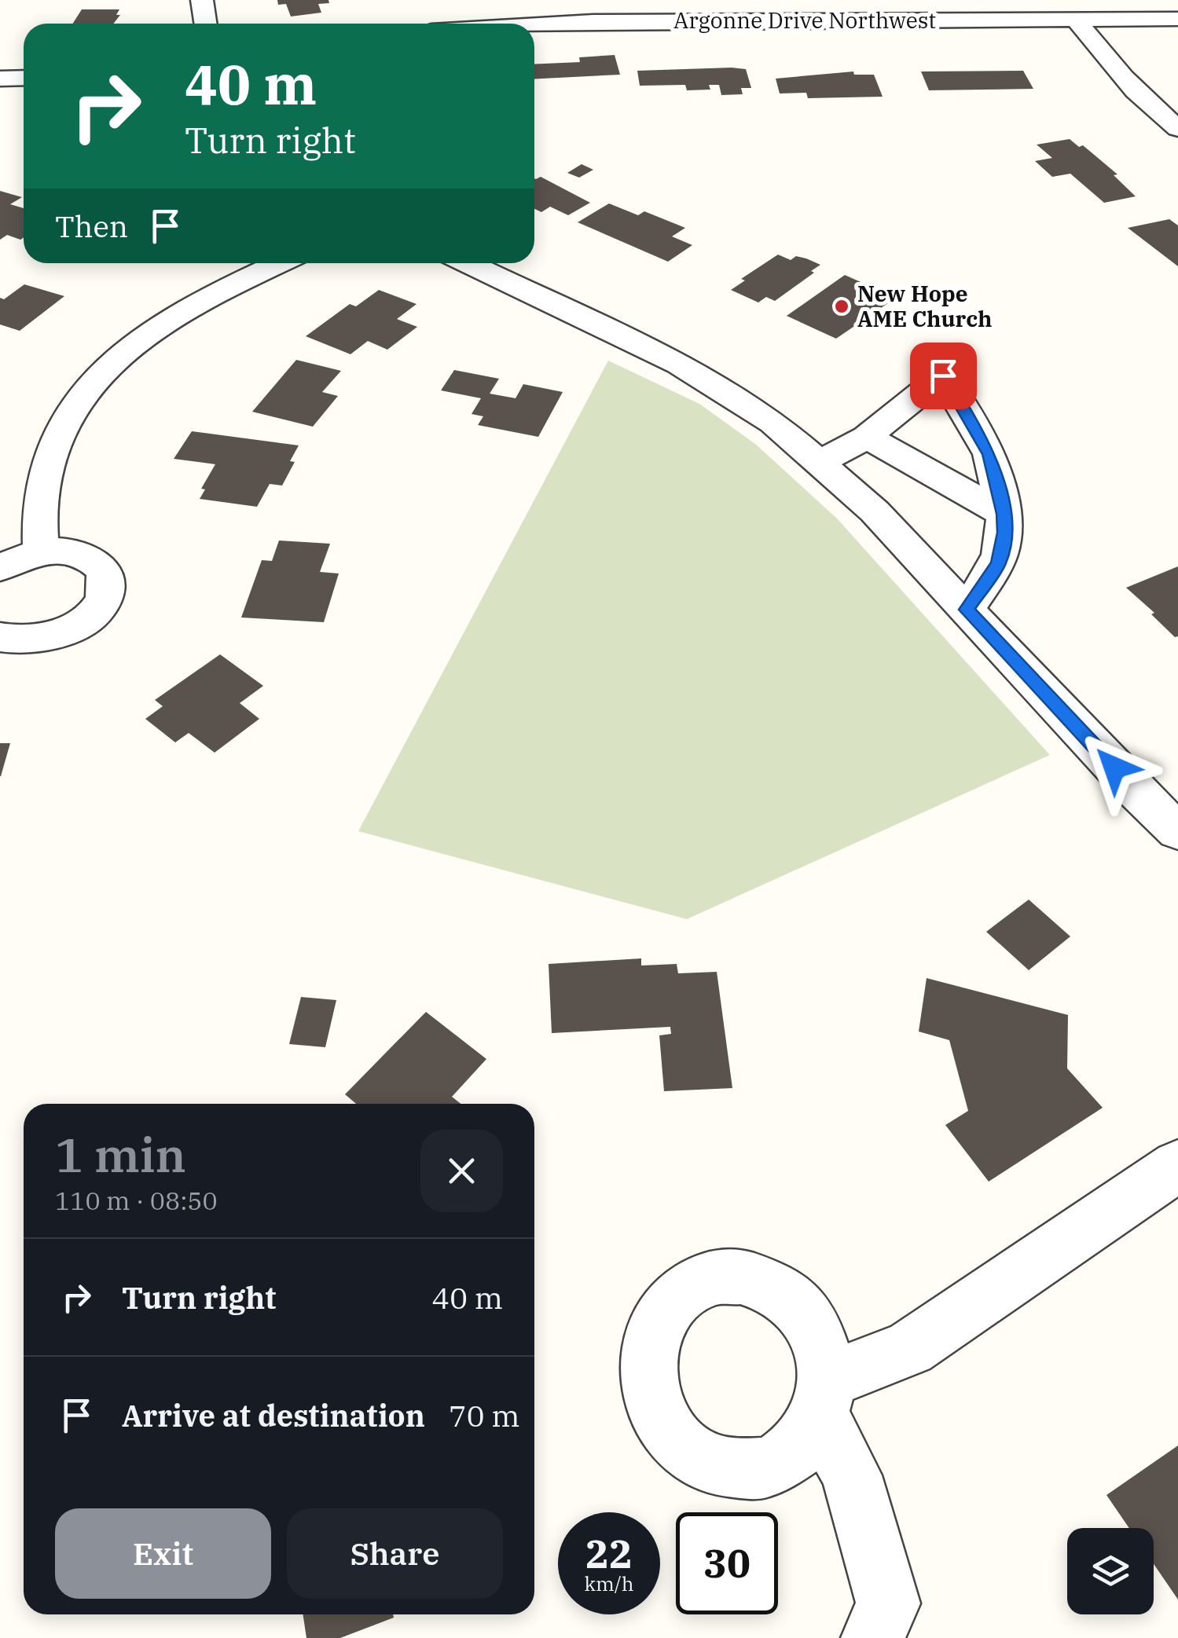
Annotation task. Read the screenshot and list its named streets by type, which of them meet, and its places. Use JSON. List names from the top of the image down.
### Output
{
  "streets": {
    "street": ["Argonne Drive Northwest"]
  },
  "places": ["New Hope AME Church"],
  "page": {
    "turn": ["40 m", "Turn right"],
    "then": "Then",
    "heading": ["1 min", "110 m · 08:50"],
    "list": [
      {
        "name": "Turn right",
        "value": "40 m"
      },
      {
        "name": "Arrive at destination",
        "value": "70 m"
      }
    ],
    "buttons": ["Exit", "Share"],
    "speed": "22 km/h",
    "limit": "30"
  }
}
